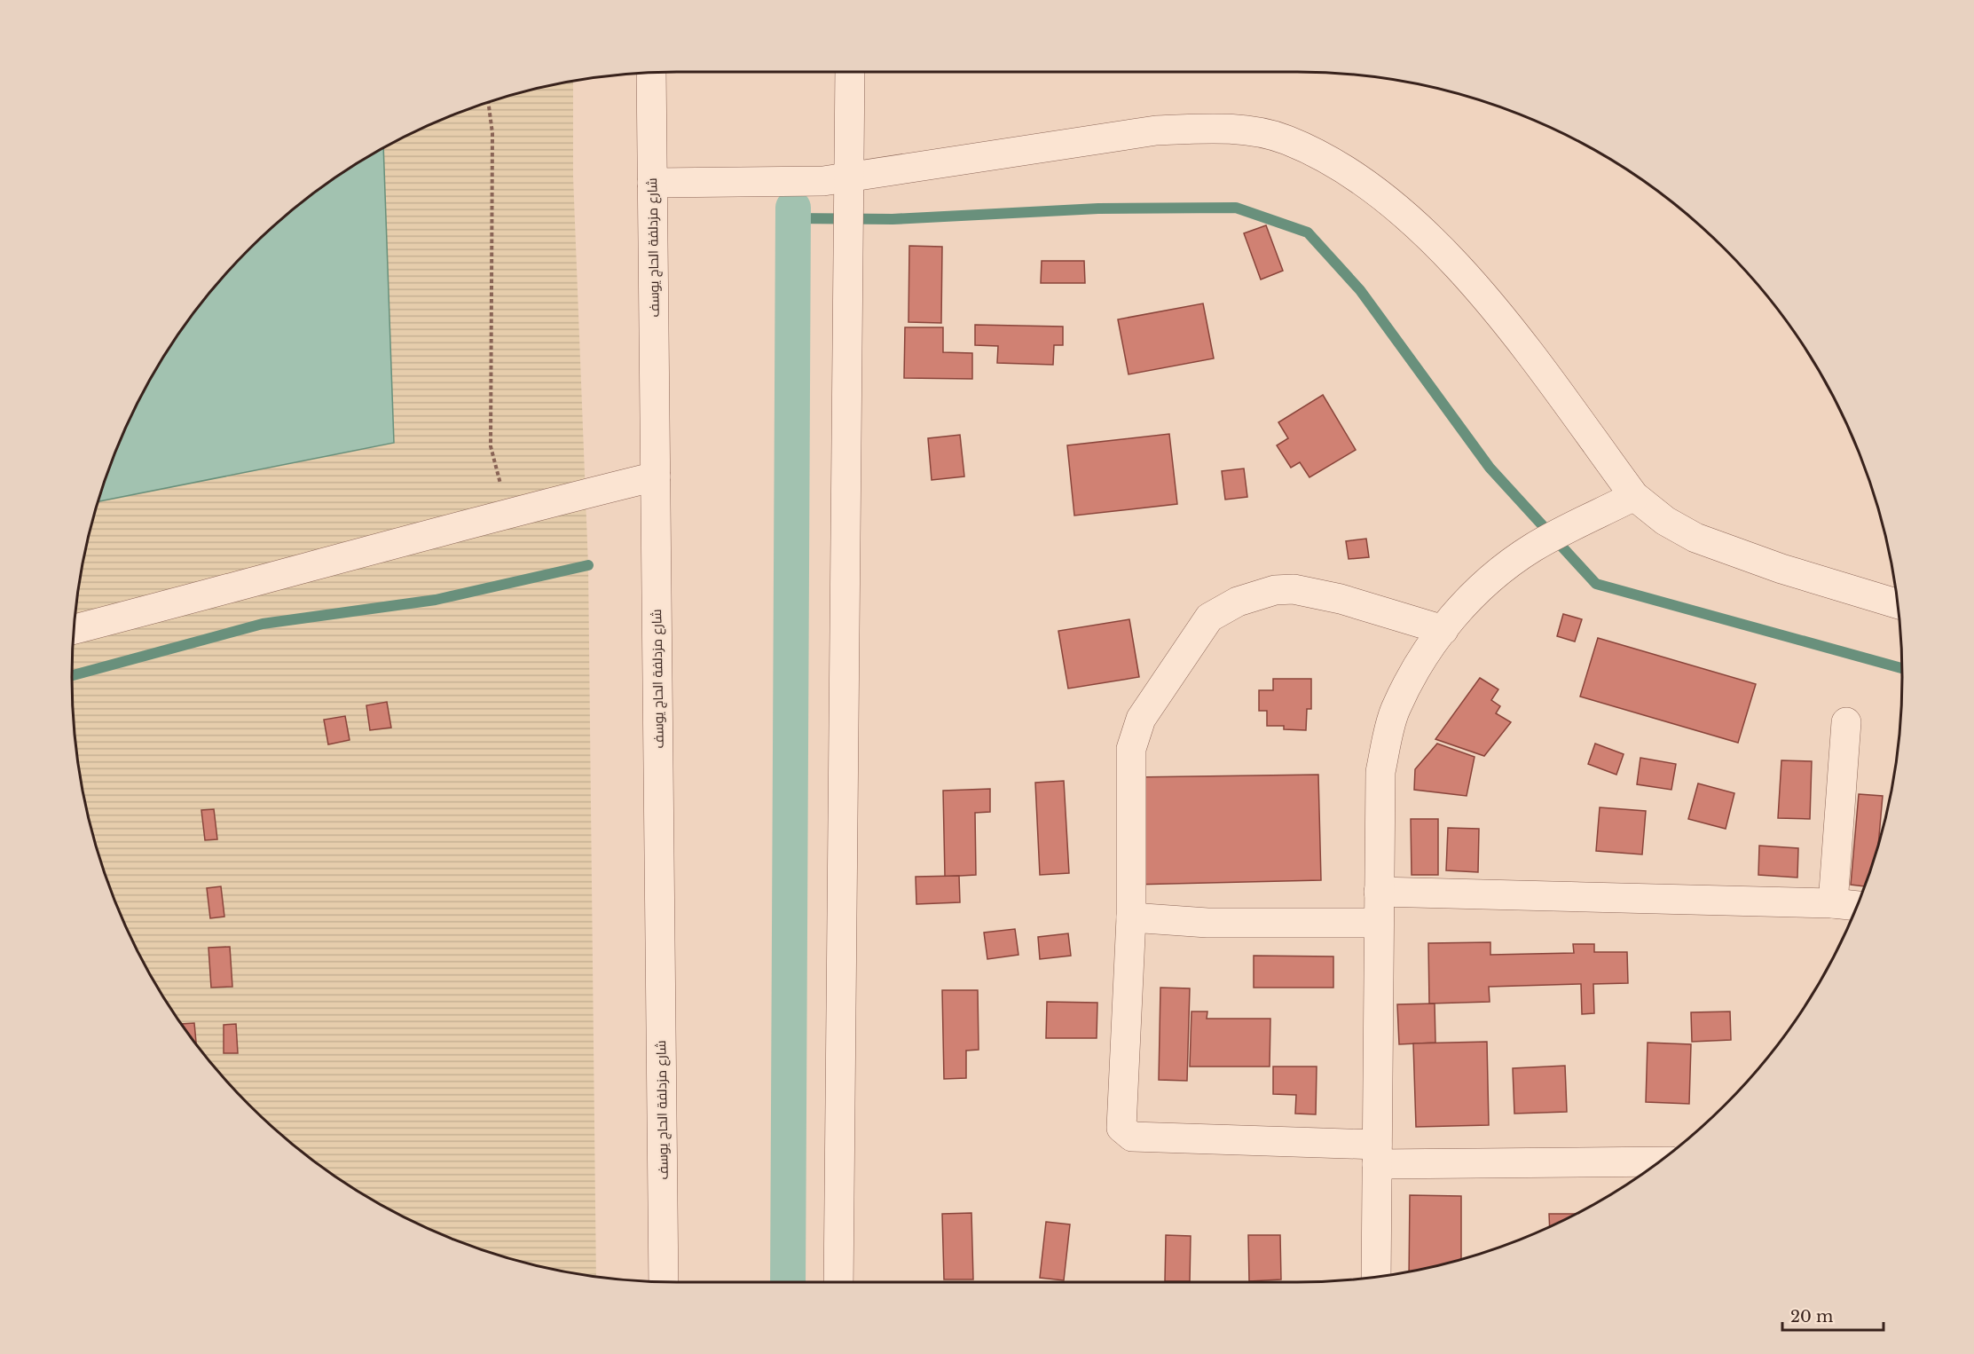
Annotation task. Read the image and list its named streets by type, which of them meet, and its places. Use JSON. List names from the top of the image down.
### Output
{
  "streets": {
    "street": ["شارع مزدلفة الحاج يوسف"]
  },
  "scale_bar": "20 m"
}
